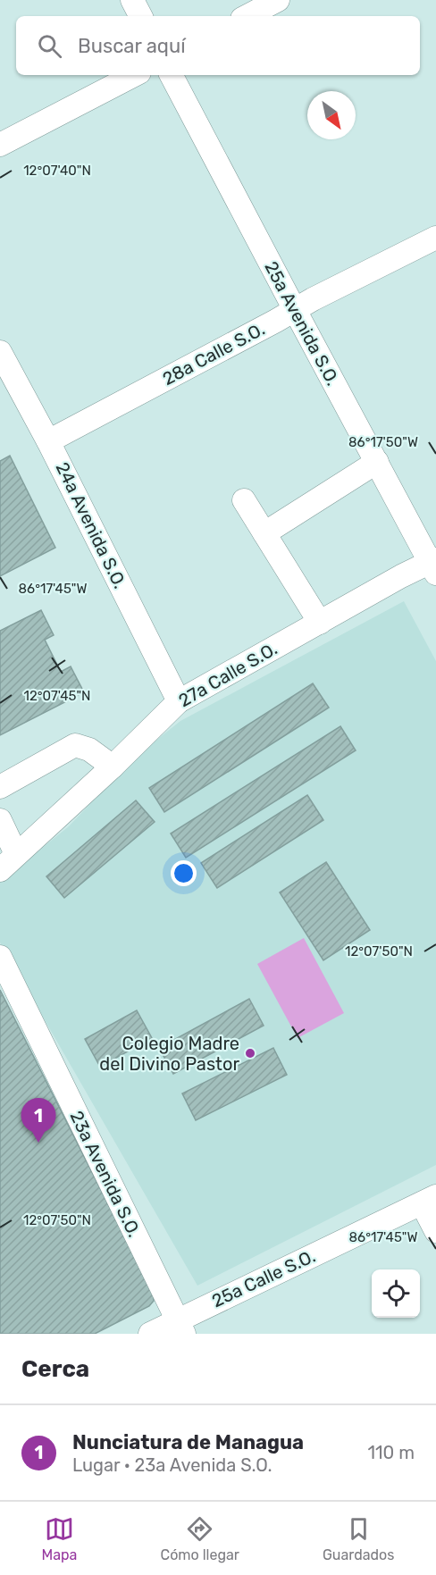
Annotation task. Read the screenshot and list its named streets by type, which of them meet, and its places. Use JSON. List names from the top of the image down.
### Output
{
  "streets": {
    "street": [
      "25a Avenida S.O.",
      "28a Calle S.O.",
      "24a Avenida S.O.",
      "27a Calle S.O.",
      "23a Avenida S.O.",
      "25a Calle S.O."
    ]
  },
  "crossings": [
    ["25a Avenida S.O.", "28a Calle S.O."],
    ["25a Avenida S.O.", "27a Calle S.O."],
    ["28a Calle S.O.", "24a Avenida S.O."],
    ["24a Avenida S.O.", "27a Calle S.O."],
    ["23a Avenida S.O.", "25a Calle S.O."]
  ],
  "places": ["Colegio Madre del Divino Pastor"],
  "north": "bottom right",
  "page": {
    "search": "Buscar aquí",
    "pins": "1",
    "heading": "Cerca",
    "list": [
      {
        "mark": "1",
        "name": "Nunciatura de Managua",
        "note": "Lugar · 23a Avenida S.O.",
        "value": "110 m"
      }
    ],
    "nav": ["Mapa", "Cómo llegar", "Guardados"]
  },
  "coordinates": [
    "12°07'40\"N",
    "86°17'50\"W",
    "86°17'45\"W",
    "12°07'45\"N",
    "12°07'50\"N"
  ]
}
